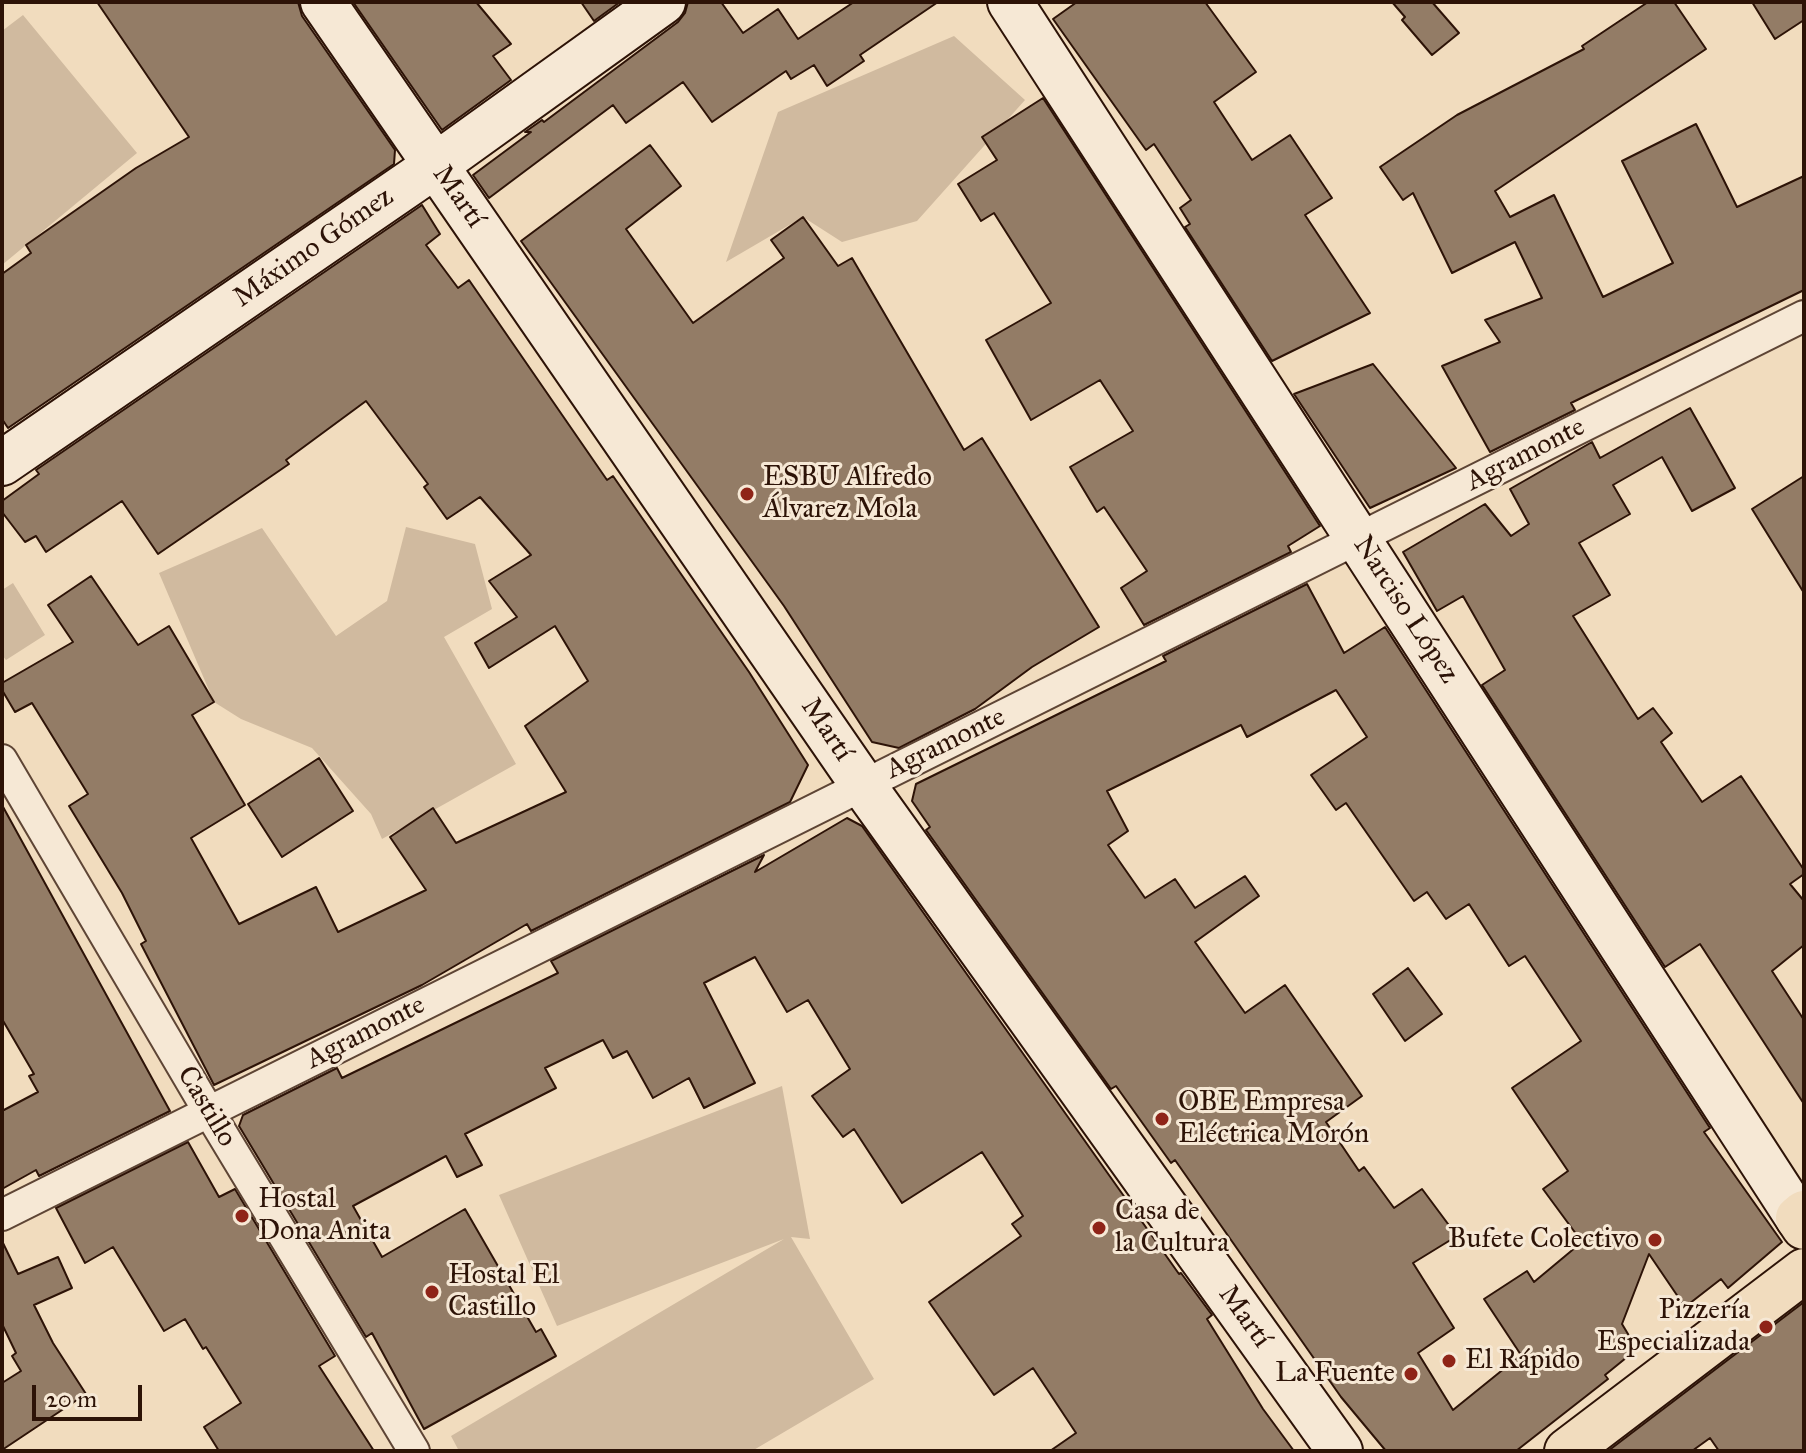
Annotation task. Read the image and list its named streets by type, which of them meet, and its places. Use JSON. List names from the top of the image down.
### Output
{
  "streets": {
    "main road": ["Martí", "Máximo Gómez", "Narciso López"],
    "street": ["Agramonte", "Castillo"]
  },
  "crossings": [
    ["Martí", "Máximo Gómez"],
    ["Martí", "Agramonte"],
    ["Agramonte", "Narciso López"],
    ["Agramonte", "Castillo"]
  ],
  "places": [
    "ESBU Alfredo Álvarez Mola",
    "OBE Empresa Eléctrica Morón",
    "Hostal Dona Anita",
    "Casa de la Cultura",
    "Bufete Colectivo",
    "Hostal El Castillo",
    "Pizzería Especializada",
    "El Rápido",
    "La Fuente"
  ],
  "scale_bar": "20 m"
}
